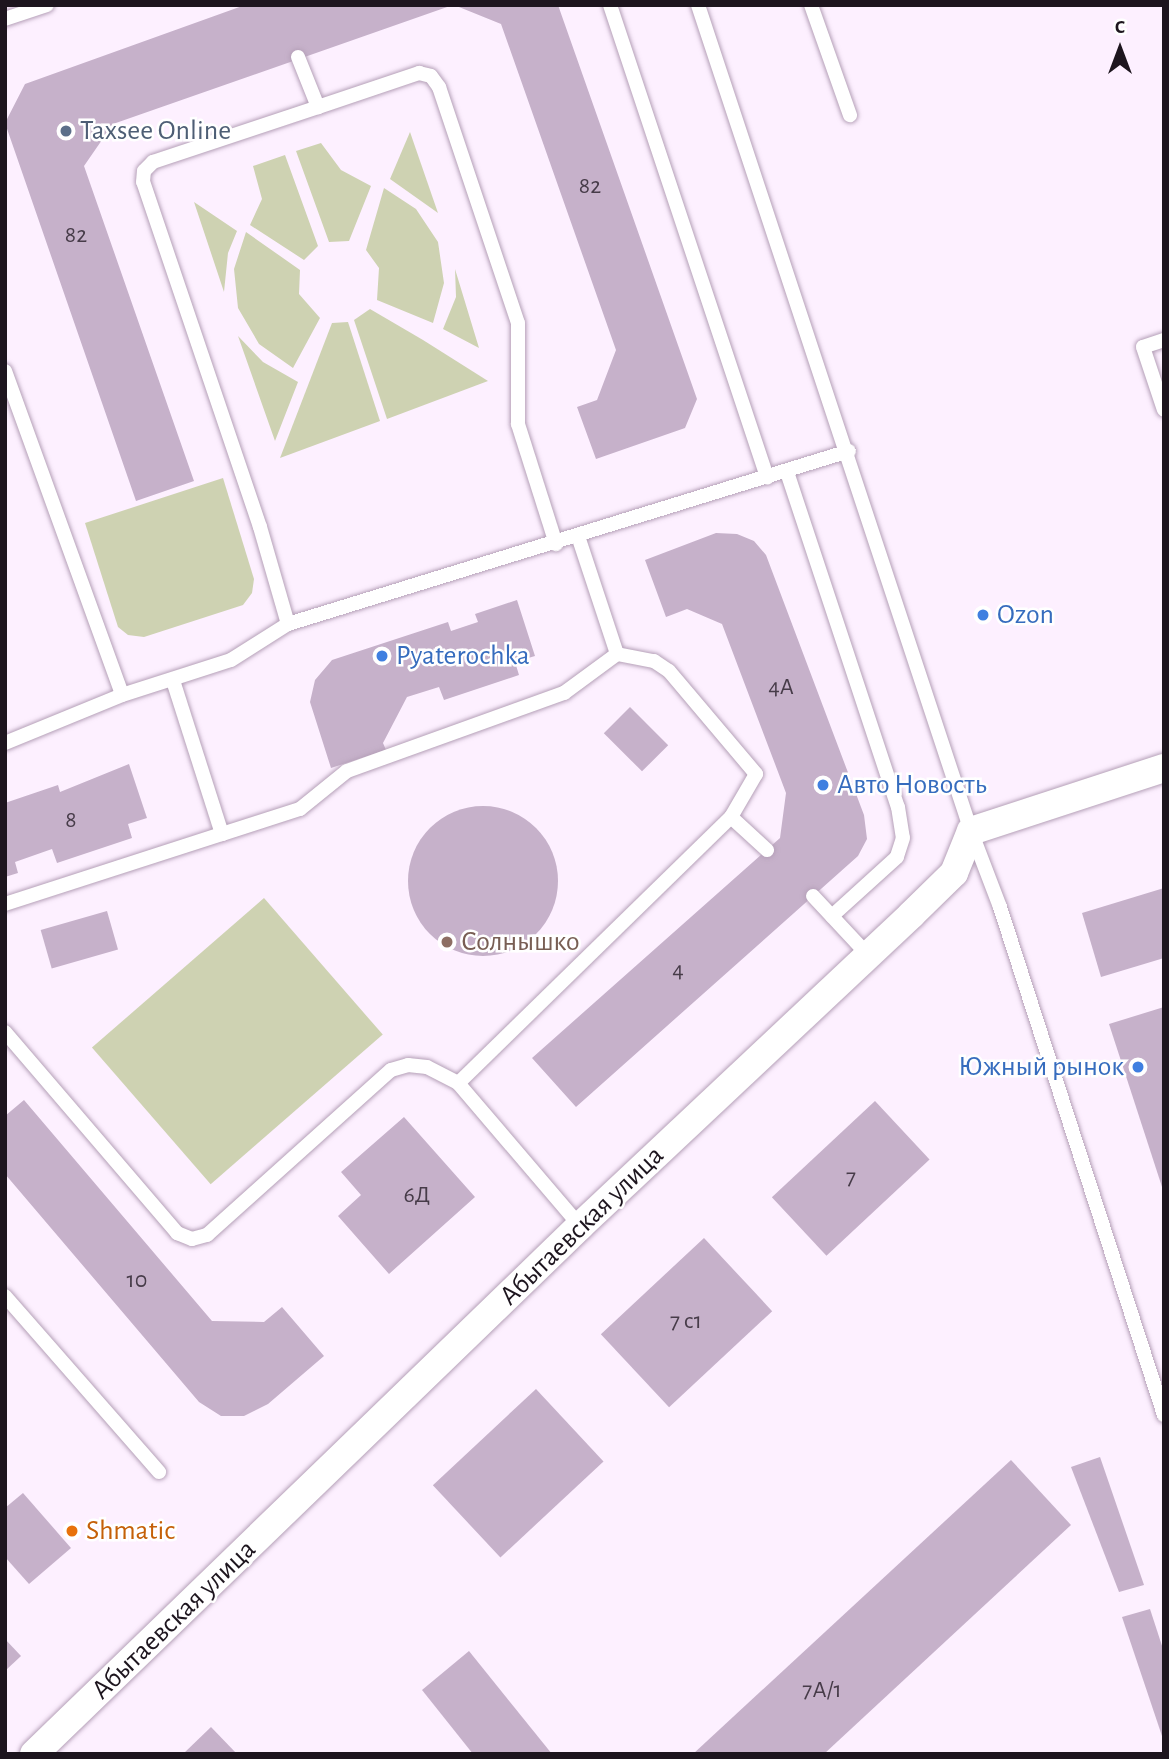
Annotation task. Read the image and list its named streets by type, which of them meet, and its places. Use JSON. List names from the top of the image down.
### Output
{
  "streets": {
    "street": ["Абытаевская улица"]
  },
  "places": [
    "Taxsee Online",
    "Ozon",
    "Pyaterochka",
    "Авто Новость",
    "Солнышко",
    "Южный рынок",
    "Shmatic"
  ],
  "house_numbers": [
    "82",
    "82",
    "4А",
    "8",
    "4",
    "7",
    "6Д",
    "10",
    "7 с1",
    "7А/1"
  ],
  "north": "top"
}
